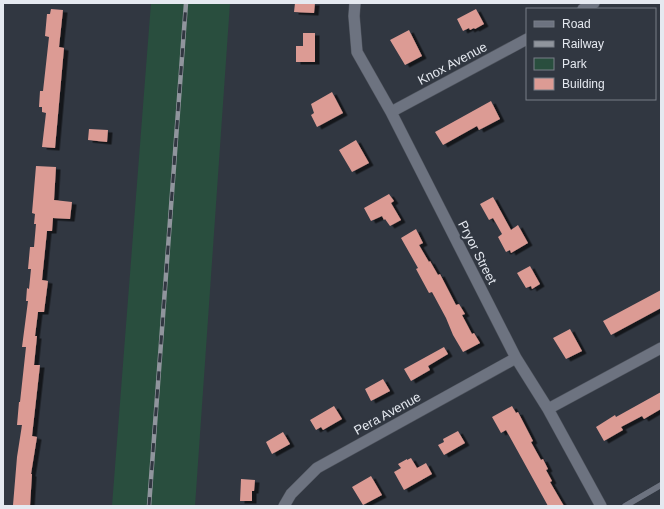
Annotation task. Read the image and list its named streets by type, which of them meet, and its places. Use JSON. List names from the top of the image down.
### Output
{
  "streets": {
    "street": ["Knox Avenue", "Pryor Street", "Pera Avenue"]
  },
  "crossings": [
    ["Knox Avenue", "Pryor Street"],
    ["Pryor Street", "Pera Avenue"]
  ],
  "legend": [
    "Road",
    "Railway",
    "Park",
    "Building"
  ]
}
